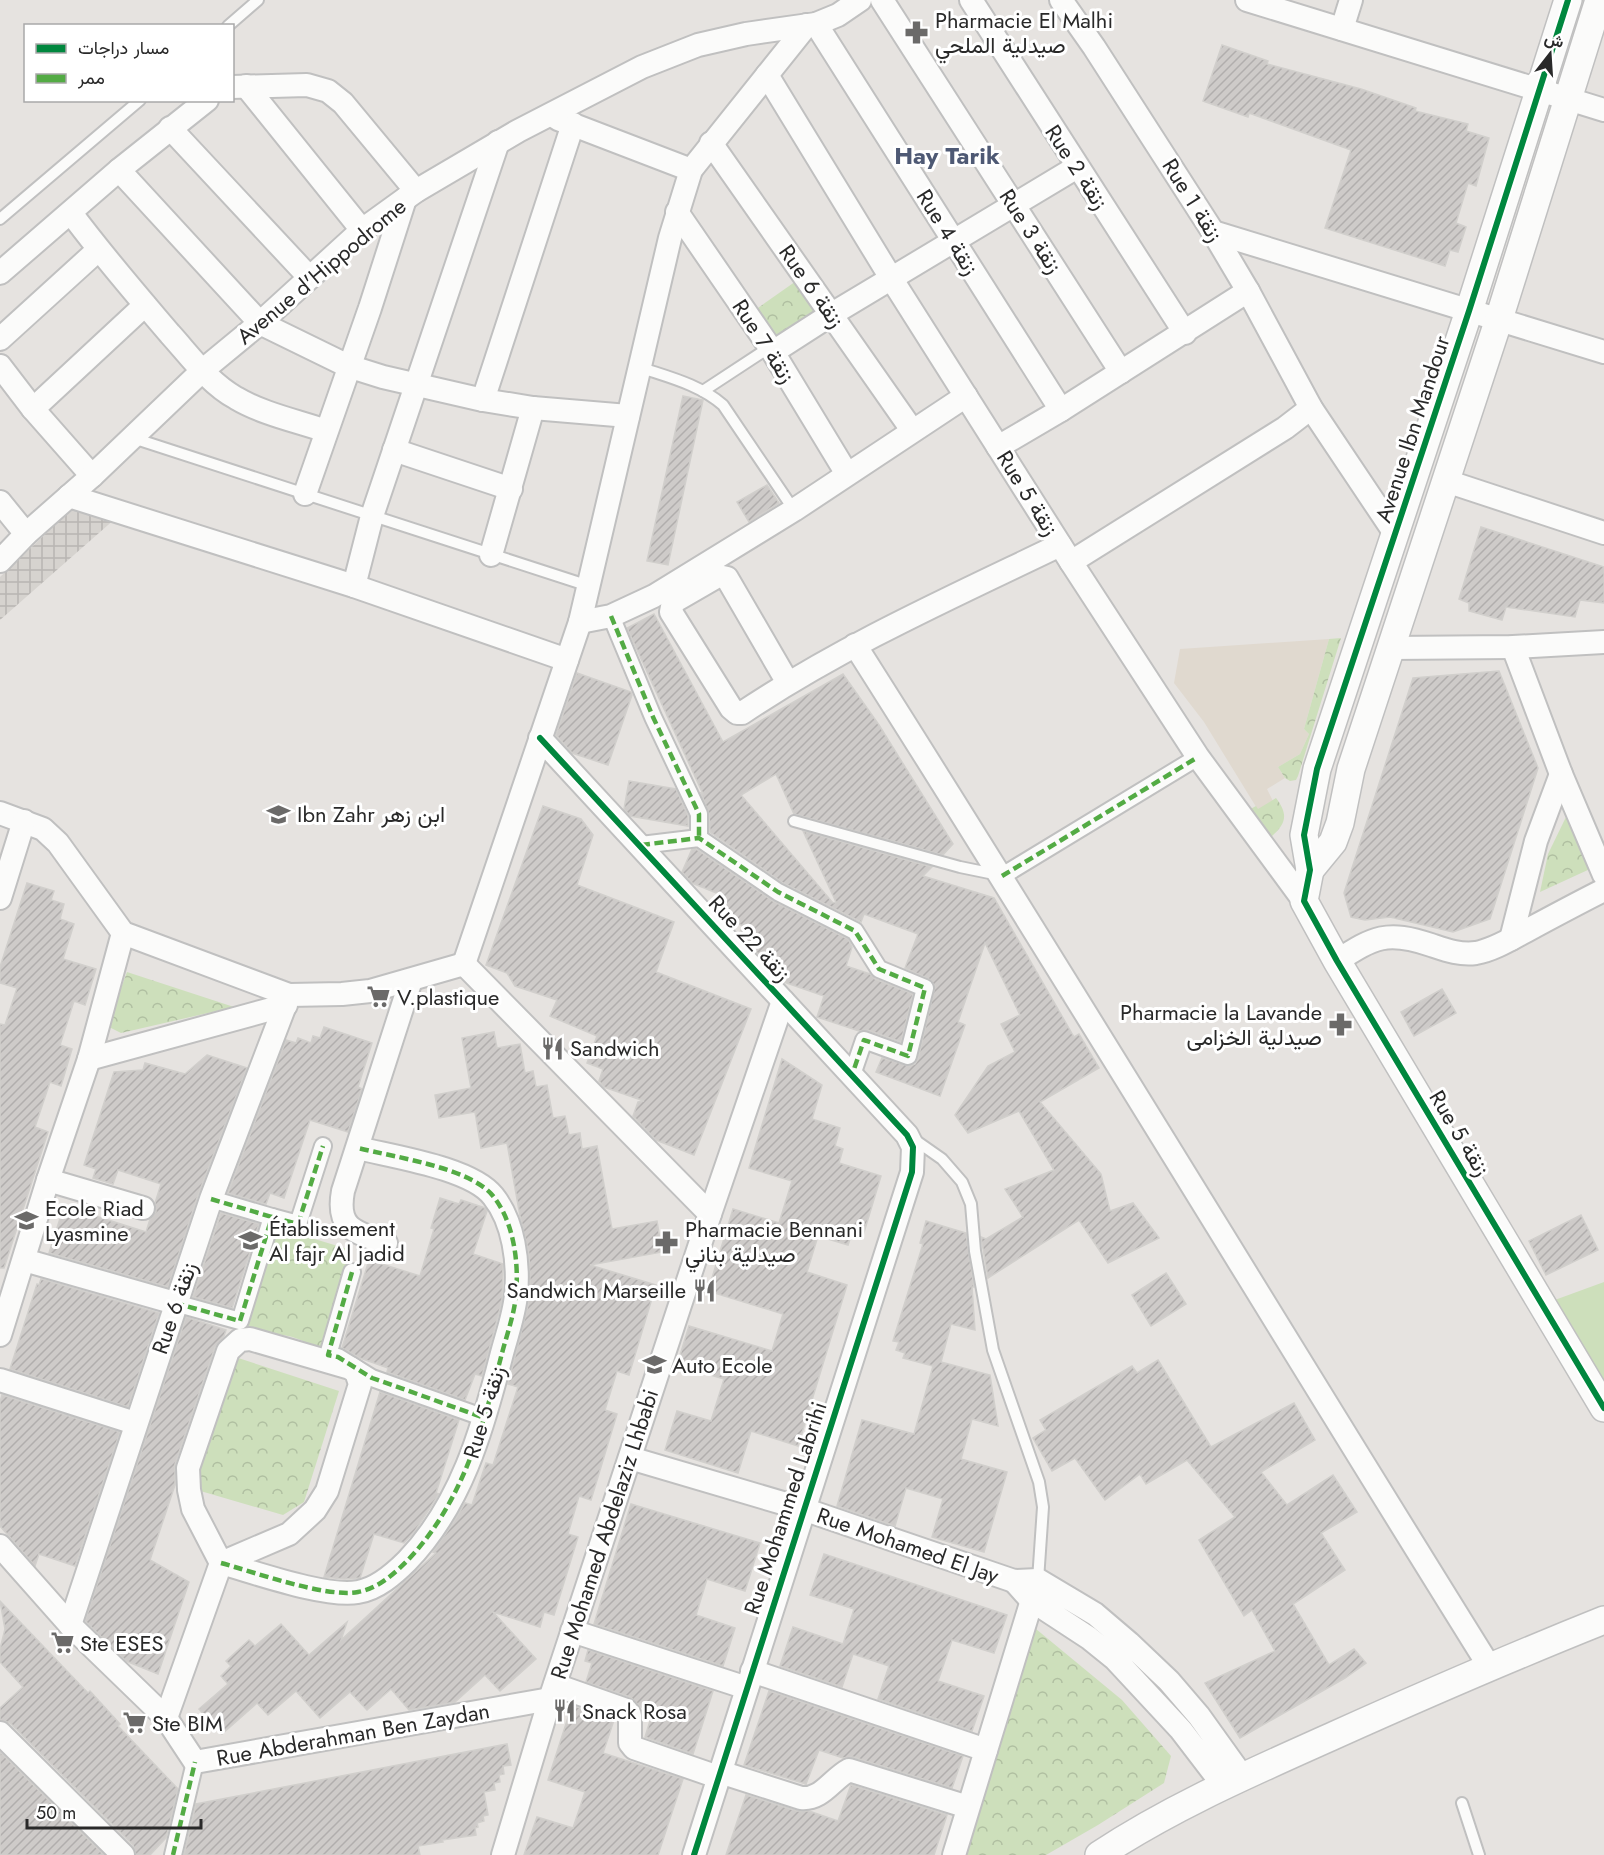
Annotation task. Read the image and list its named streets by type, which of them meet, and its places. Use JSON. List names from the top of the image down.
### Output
{
  "streets": {
    "street": [
      "Rue 2 زنقة",
      "Rue 1 زنقة",
      "Rue 3 زنقة",
      "Rue 4 زنقة",
      "Avenue d'Hippodrome",
      "Rue 6 زنقة",
      "Rue 7 زنقة",
      "Avenue Ibn Mandour",
      "Rue 5 زنقة",
      "Rue 22 زنقة",
      "Rue Mohammed Labrihi",
      "Rue Mohamed Abdelaziz Lhbabi",
      "Rue Mohamed El Jay",
      "Rue Abderahman Ben Zaydan"
    ]
  },
  "crossings": [
    ["Rue 1 زنقة", "Avenue Ibn Mandour"],
    ["Rue 4 زنقة", "Avenue d'Hippodrome"],
    ["Rue 6 زنقة", "Rue Abderahman Ben Zaydan"],
    ["Rue 22 زنقة", "Rue Mohammed Labrihi"],
    ["Rue 22 زنقة", "Rue Mohamed Abdelaziz Lhbabi"],
    ["Rue Mohammed Labrihi", "Rue Mohamed El Jay"],
    ["Rue Mohamed Abdelaziz Lhbabi", "Rue Mohamed El Jay"],
    ["Rue Mohamed Abdelaziz Lhbabi", "Rue Abderahman Ben Zaydan"]
  ],
  "districts": ["Hay Tarik"],
  "places": {
    "pharmacy": ["Pharmacie El Malhi صيدلية الملحي", "Pharmacie la Lavande صيدلية الخزامى", "Pharmacie Bennani صيدلية بناني"],
    "school or university": [
      "Ibn Zahr ابن زهر",
      "Ecole Riad Lyasmine",
      "Établissement Al fajr Al jadid",
      "Auto Ecole"
    ],
    "supermarket": ["V.plastique", "Ste ESES", "Ste BIM"],
    "restaurant": ["Sandwich", "Sandwich Marseille", "Snack Rosa"]
  },
  "legend": ["مسار دراجات", "ممر"],
  "scale_bar": "50 m",
  "north": "top"
}
